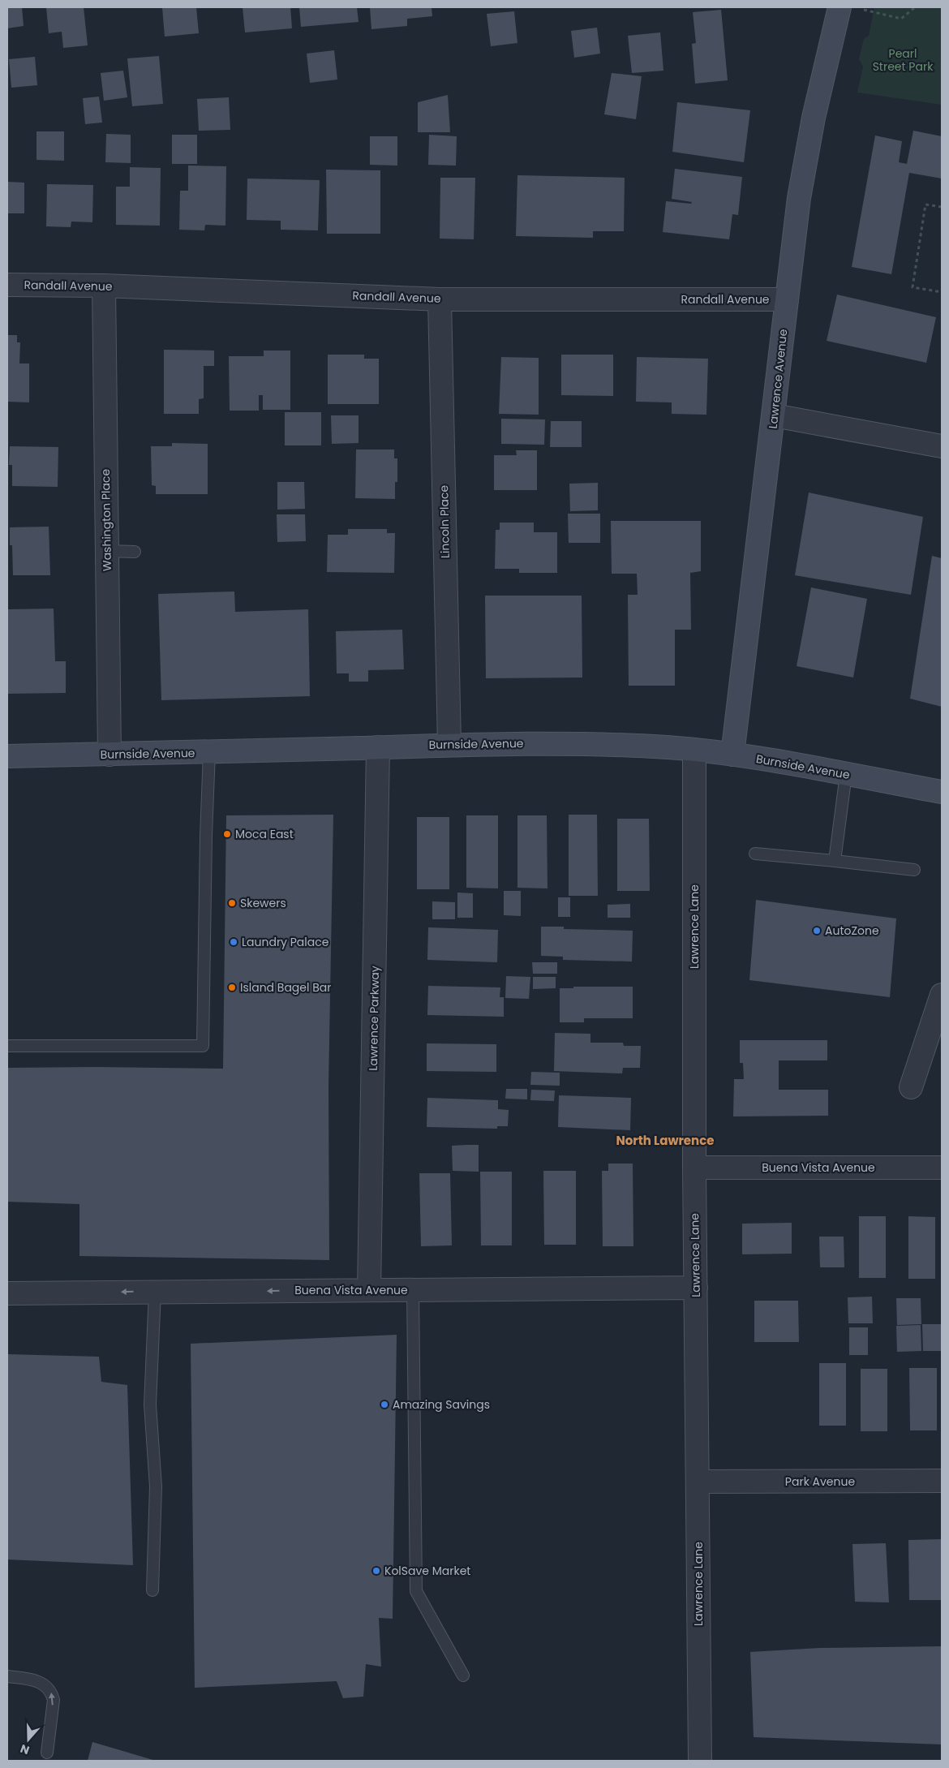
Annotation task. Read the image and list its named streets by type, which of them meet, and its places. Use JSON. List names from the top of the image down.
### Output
{
  "streets": {
    "main road": ["Lawrence Avenue", "Burnside Avenue"],
    "street": [
      "Randall Avenue",
      "Washington Place",
      "Lincoln Place",
      "Lawrence Lane",
      "Lawrence Parkway",
      "Buena Vista Avenue",
      "Park Avenue"
    ]
  },
  "crossings": [
    ["Randall Avenue", "Lawrence Avenue"],
    ["Randall Avenue", "Washington Place"],
    ["Randall Avenue", "Lincoln Place"],
    ["Lawrence Avenue", "Burnside Avenue"],
    ["Washington Place", "Burnside Avenue"],
    ["Lincoln Place", "Burnside Avenue"],
    ["Burnside Avenue", "Lawrence Lane"],
    ["Burnside Avenue", "Lawrence Parkway"],
    ["Lawrence Lane", "Buena Vista Avenue"],
    ["Lawrence Lane", "Park Avenue"],
    ["Lawrence Parkway", "Buena Vista Avenue"]
  ],
  "one_way": ["Buena Vista Avenue"],
  "districts": ["North Lawrence"],
  "parks": ["Pearl Street Park"],
  "places": [
    "Moca East",
    "Skewers",
    "AutoZone",
    "Laundry Palace",
    "Island Bagel Bar",
    "Amazing Savings",
    "KolSave Market"
  ],
  "north": "bottom"
}
